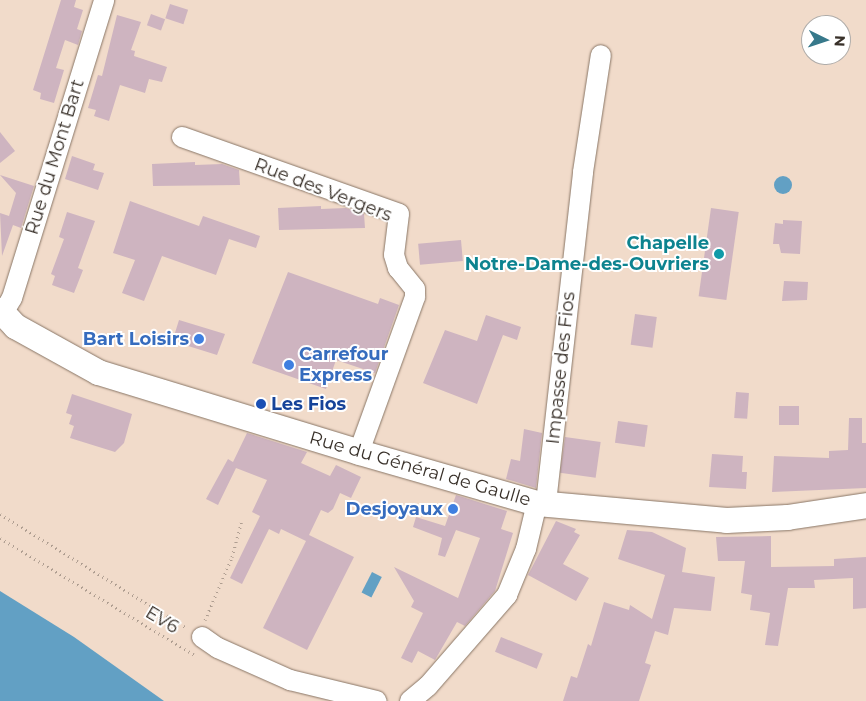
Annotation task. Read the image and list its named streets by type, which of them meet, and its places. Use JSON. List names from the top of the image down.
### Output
{
  "streets": {
    "main road": ["Rue du Général de Gaulle"],
    "street": ["Rue du Mont Bart", "Rue des Vergers", "Impasse des Fios"],
    "path": ["EV6"]
  },
  "crossings": [
    ["Rue du Mont Bart", "Rue du Général de Gaulle"],
    ["Rue des Vergers", "Rue du Général de Gaulle"],
    ["Impasse des Fios", "Rue du Général de Gaulle"]
  ],
  "places": [
    "Chapelle Notre-Dame-des-Ouvriers",
    "Bart Loisirs",
    "Carrefour Express",
    "Les Fios",
    "Desjoyaux"
  ],
  "north": "right"
}
